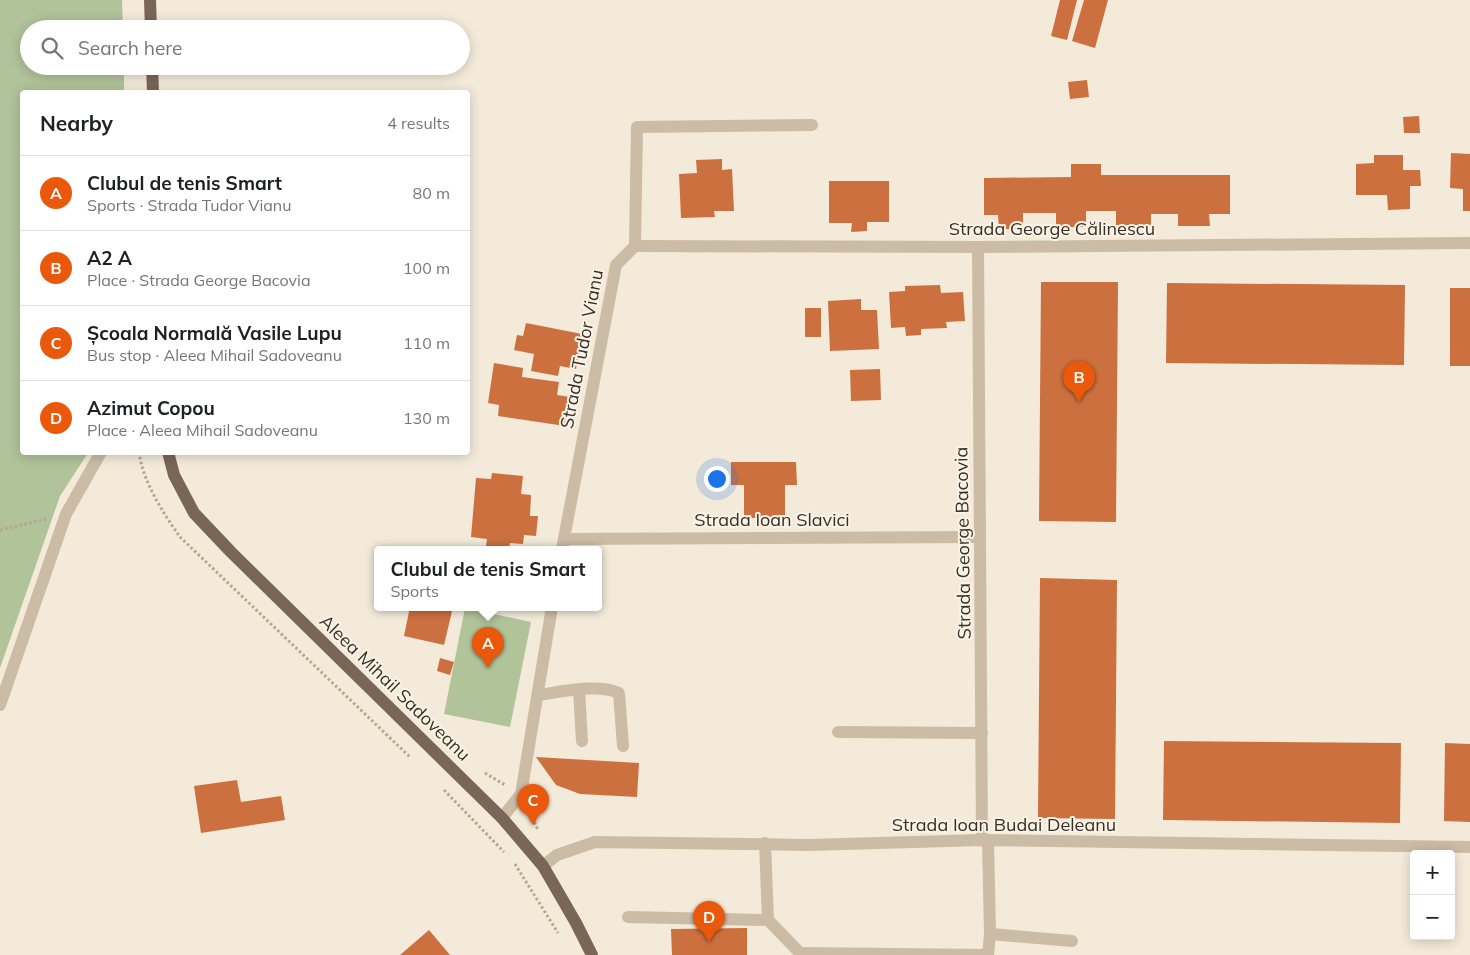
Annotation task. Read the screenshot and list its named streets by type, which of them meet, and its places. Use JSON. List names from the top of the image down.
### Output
{
  "streets": {
    "main road": ["Aleea Mihail Sadoveanu"],
    "street": [
      "Strada George Călinescu",
      "Strada Tudor Vianu",
      "Strada Ioan Slavici",
      "Strada George Bacovia",
      "Strada Ioan Budai Deleanu"
    ]
  },
  "crossings": [
    ["Strada George Călinescu", "Strada Tudor Vianu"],
    ["Strada George Călinescu", "Strada George Bacovia"],
    ["Strada Tudor Vianu", "Strada Ioan Slavici"],
    ["Strada Ioan Slavici", "Strada George Bacovia"],
    ["Strada George Bacovia", "Strada Ioan Budai Deleanu"],
    ["Aleea Mihail Sadoveanu", "Strada Ioan Budai Deleanu"]
  ],
  "page": {
    "search": "Search here",
    "heading": ["Nearby", "4 results"],
    "list": [
      {
        "mark": "A",
        "name": "Clubul de tenis Smart",
        "note": "Sports · Strada Tudor Vianu",
        "value": "80 m"
      },
      {
        "mark": "B",
        "name": "A2 A",
        "note": "Place · Strada George Bacovia",
        "value": "100 m"
      },
      {
        "mark": "C",
        "name": "Școala Normală Vasile Lupu",
        "note": "Bus stop · Aleea Mihail Sadoveanu",
        "value": "110 m"
      },
      {
        "mark": "D",
        "name": "Azimut Copou",
        "note": "Place · Aleea Mihail Sadoveanu",
        "value": "130 m"
      }
    ],
    "pins": [
      "B",
      "A",
      "C",
      "D"
    ],
    "popup": ["Clubul de tenis Smart", "Sports"],
    "map_buttons": ["+", "−"]
  }
}
